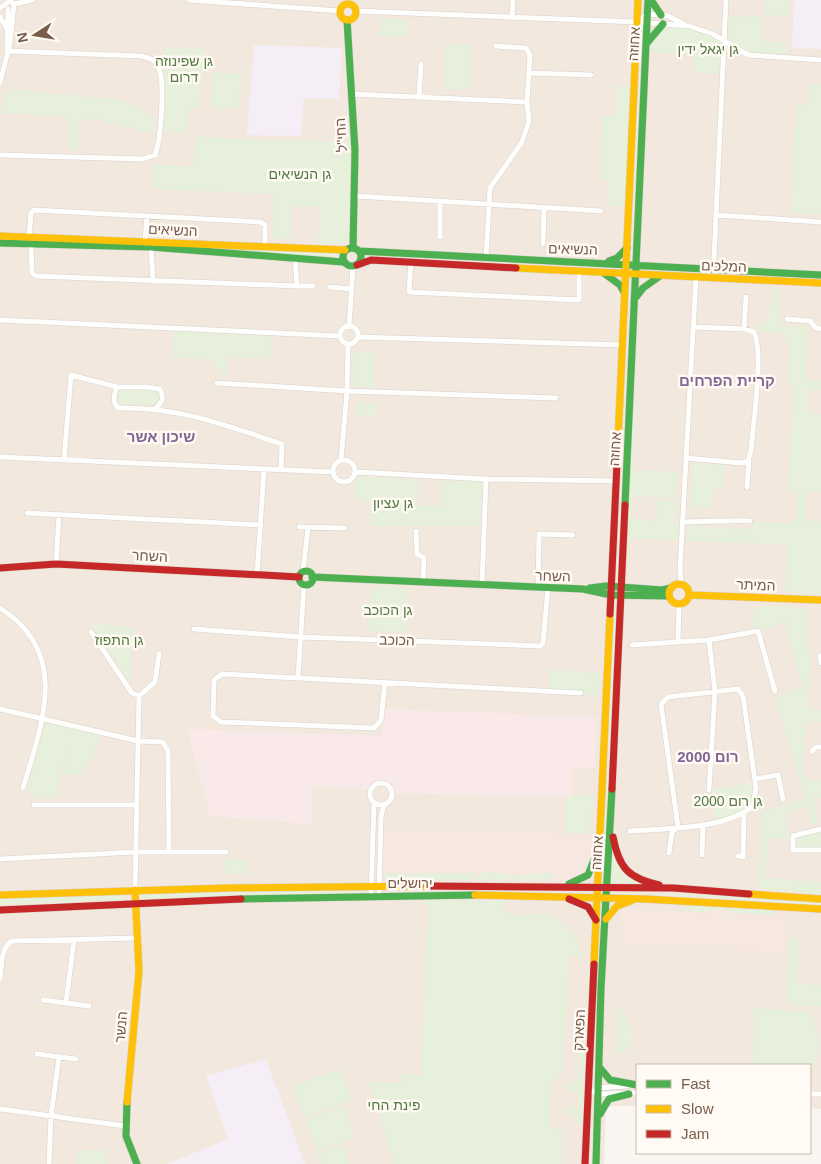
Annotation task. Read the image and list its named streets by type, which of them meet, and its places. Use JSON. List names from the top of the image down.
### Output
{
  "streets": {
    "main road": [
      "אחוזה",
      "החי\"ל",
      "הנשיאים",
      "המלכים",
      "השחר",
      "המיתר",
      "ירושלים",
      "הנשר",
      "הפארק"
    ],
    "street": ["הכוכב"]
  },
  "crossings": [
    ["אחוזה", "הנשיאים"],
    ["אחוזה", "המלכים"],
    ["אחוזה", "השחר"],
    ["אחוזה", "ירושלים"],
    ["אחוזה", "הפארק"],
    ["החי\"ל", "הנשיאים"],
    ["הנשיאים", "המלכים"],
    ["השחר", "הכוכב"],
    ["ירושלים", "הנשר"],
    ["ירושלים", "הפארק"]
  ],
  "districts": ["קריית הפרחים", "שיכון אשר", "רום 2000"],
  "parks": [
    "גן יגאל ידין",
    "גן שפינוזה דרום",
    "גן הנשיאים",
    "גן עציון",
    "גן הכוכב",
    "גן התפוז",
    "גן רום 2000",
    "פינת החי"
  ],
  "legend": ["Fast", "Slow", "Jam"],
  "north": "left"
}
